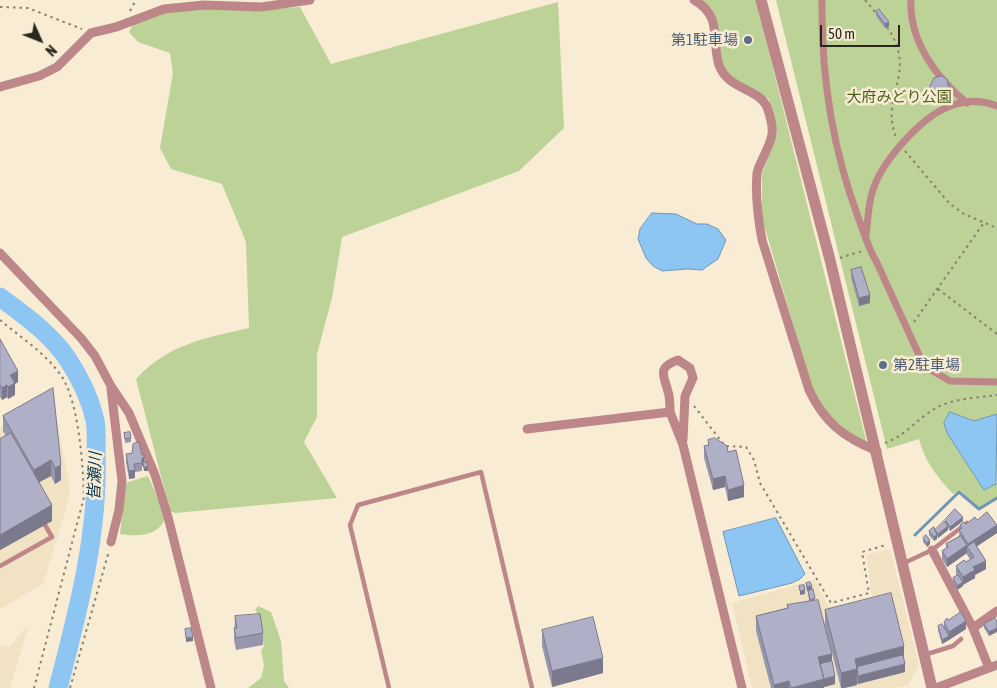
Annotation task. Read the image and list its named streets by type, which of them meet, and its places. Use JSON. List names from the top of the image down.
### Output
{
  "water": ["皆瀬川"],
  "parks": ["大府みどり公園"],
  "places": ["第1駐車場", "第2駐車場"],
  "scale_bar": "50 m",
  "north": "bottom right"
}
